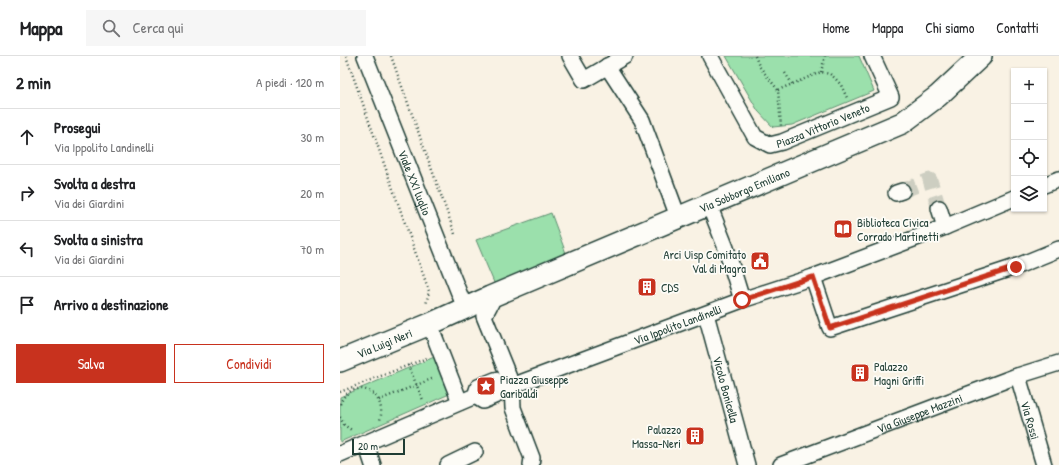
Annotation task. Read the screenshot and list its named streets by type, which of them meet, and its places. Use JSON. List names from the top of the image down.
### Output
{
  "streets": {
    "main road": ["Via Sobborgo Emiliano", "Via Luigi Neri"],
    "street": [
      "Piazza Vittorio Veneto",
      "Viale XXI luglio",
      "Via Ippolito Landinelli",
      "Vicolo Bonicella",
      "Via Giuseppe Mazzini",
      "Via Rossi"
    ]
  },
  "crossings": [
    ["Viale XXI luglio", "Via Sobborgo Emiliano"],
    ["Viale XXI luglio", "Via Luigi Neri"],
    ["Via Sobborgo Emiliano", "Via Luigi Neri"],
    ["Via Ippolito Landinelli", "Vicolo Bonicella"],
    ["Via Giuseppe Mazzini", "Via Rossi"]
  ],
  "places": {
    "library": ["Biblioteca Civica Corrado Martinetti"],
    "public building": ["Arci Uisp Comitato Val di Magra"],
    "building": ["CDS", "Palazzo Magni Griffi", "Palazzo Massa-Neri"],
    "place": ["Piazza Giuseppe Garibaldi"]
  },
  "scale_bar": "20 m",
  "page": {
    "header": "Mappa",
    "search": "Cerca qui",
    "nav": [
      "Home",
      "Mappa",
      "Chi siamo",
      "Contatti"
    ],
    "heading": ["2 min", "A piedi · 120 m"],
    "map_buttons": ["+", "−"],
    "list": [
      ["Prosegui", "Via Ippolito Landinelli", "30 m"],
      ["Svolta a destra", "Via dei Giardini", "20 m"],
      ["Svolta a sinistra", "Via dei Giardini", "70 m"],
      "Arrivo a destinazione"
    ],
    "buttons": ["Salva", "Condividi"],
    "scale": "20 m"
  }
}
